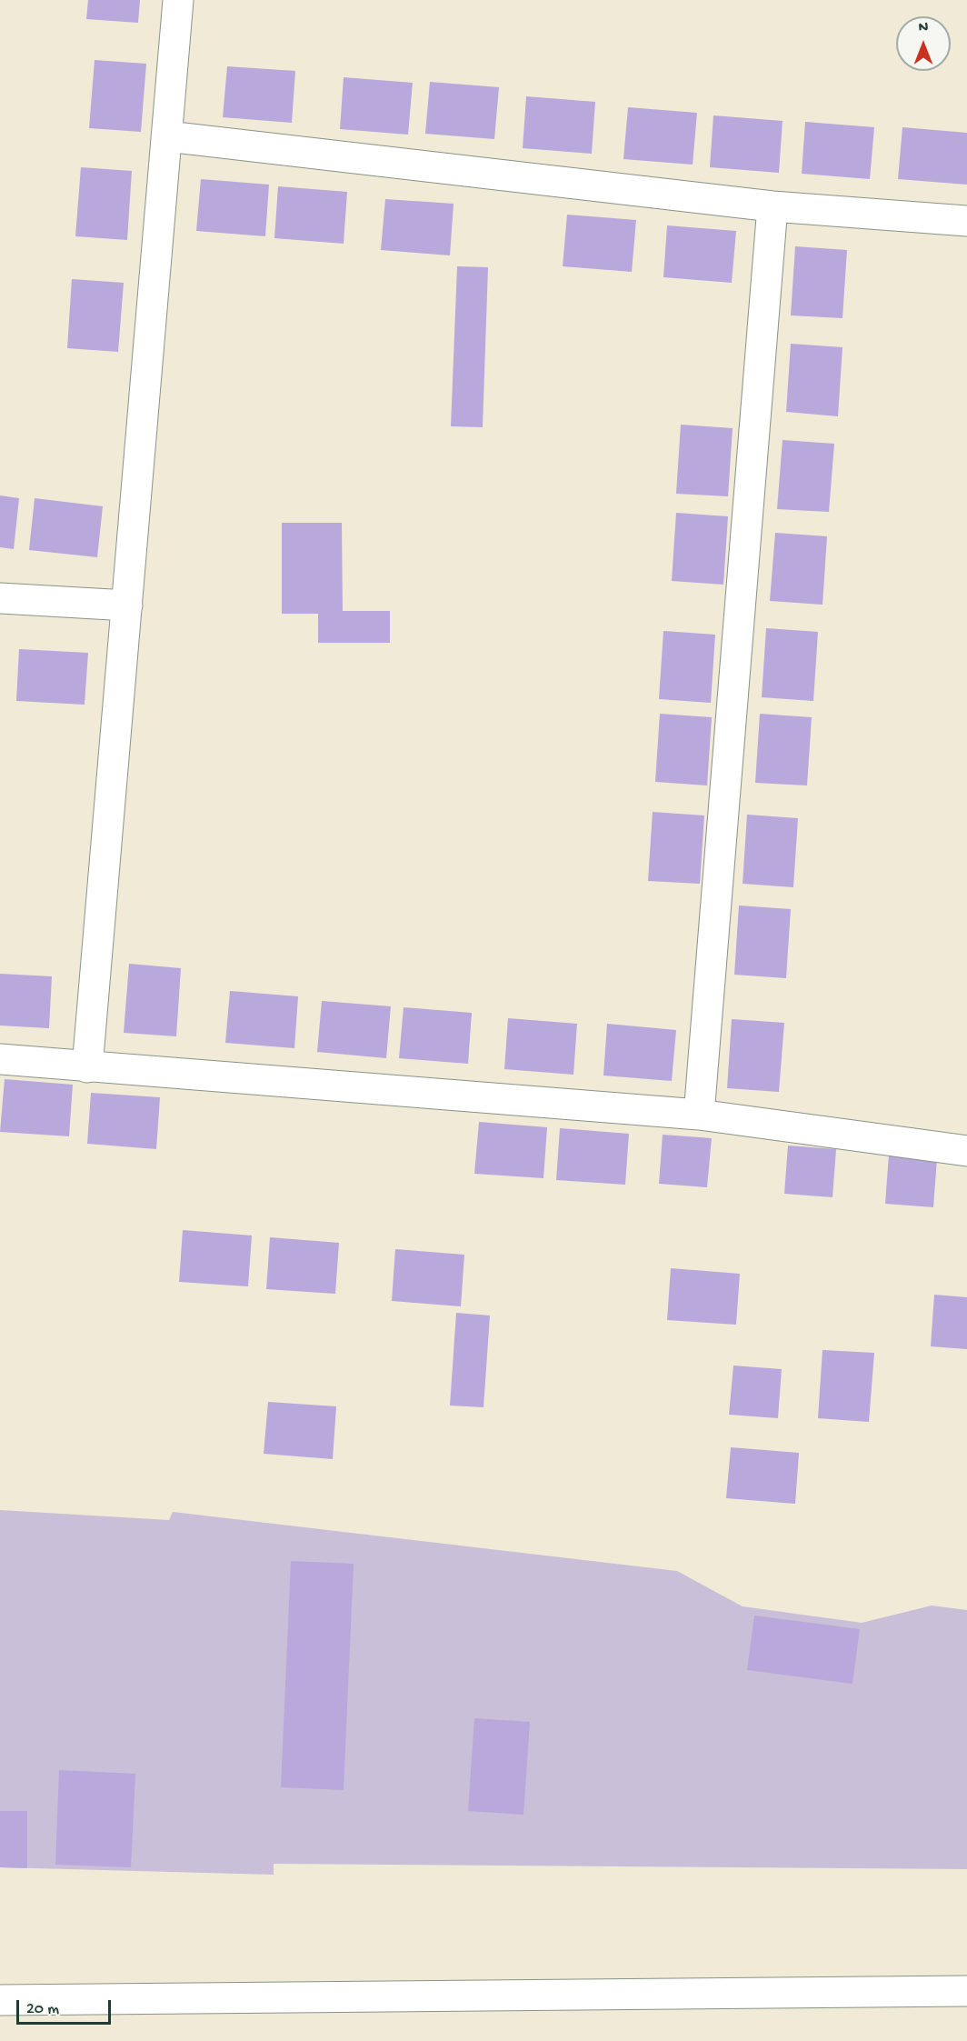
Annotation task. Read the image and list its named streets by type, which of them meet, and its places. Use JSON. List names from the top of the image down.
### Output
{
  "scale_bar": "20 m",
  "north": "top"
}
